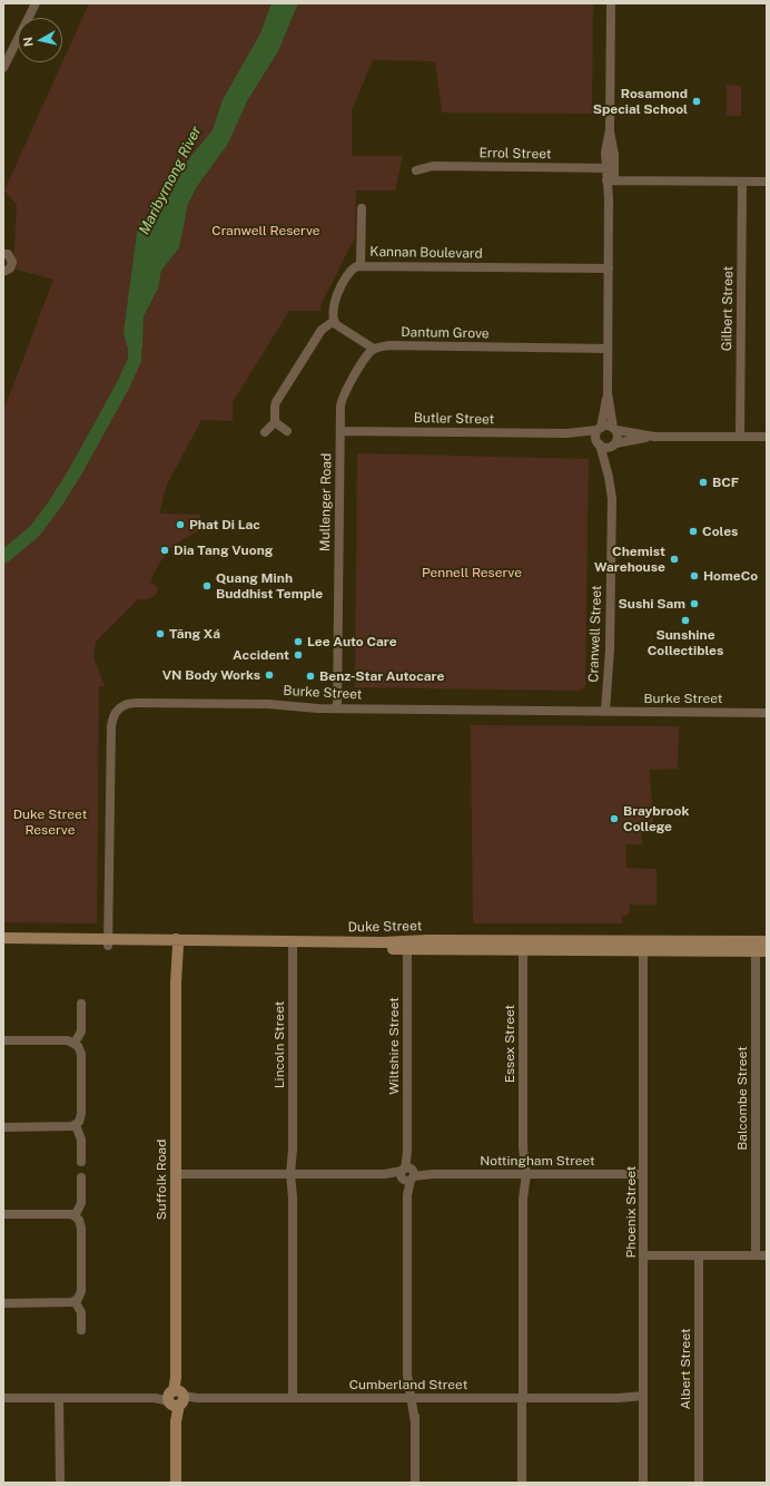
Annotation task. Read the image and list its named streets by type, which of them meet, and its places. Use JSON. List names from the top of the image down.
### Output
{
  "streets": {
    "street": [
      "Errol Street",
      "Kannan Boulevard",
      "Gilbert Street",
      "Dantum Grove",
      "Butler Street",
      "Mullenger Road",
      "Cranwell Street",
      "Burke Street",
      "Duke Street",
      "Essex Street",
      "Lincoln Street",
      "Wiltshire Street",
      "Balcombe Street",
      "Nottingham Street",
      "Suffolk Road",
      "Phoenix Street",
      "Albert Street",
      "Cumberland Street"
    ]
  },
  "crossings": [
    ["Butler Street", "Mullenger Road"],
    ["Butler Street", "Cranwell Street"],
    ["Mullenger Road", "Burke Street"],
    ["Cranwell Street", "Burke Street"],
    ["Burke Street", "Duke Street"],
    ["Duke Street", "Essex Street"],
    ["Duke Street", "Lincoln Street"],
    ["Duke Street", "Wiltshire Street"],
    ["Duke Street", "Balcombe Street"],
    ["Duke Street", "Suffolk Road"],
    ["Duke Street", "Phoenix Street"],
    ["Essex Street", "Nottingham Street"],
    ["Essex Street", "Cumberland Street"],
    ["Lincoln Street", "Nottingham Street"],
    ["Lincoln Street", "Cumberland Street"],
    ["Wiltshire Street", "Nottingham Street"],
    ["Wiltshire Street", "Cumberland Street"],
    ["Nottingham Street", "Suffolk Road"],
    ["Nottingham Street", "Phoenix Street"],
    ["Suffolk Road", "Cumberland Street"],
    ["Phoenix Street", "Cumberland Street"]
  ],
  "water": ["Maribyrnong River"],
  "parks": ["Cranwell Reserve", "Pennell Reserve", "Duke Street Reserve"],
  "places": [
    "Rosamond Special School",
    "BCF",
    "Phat Di Lac",
    "Coles",
    "Dia Tang Vuong",
    "Chemist Warehouse",
    "HomeCo",
    "Quang Minh Buddhist Temple",
    "Sushi Sam",
    "Sunshine Collectibles",
    "Tăng Xá",
    "Lee Auto Care",
    "Accident",
    "VN Body Works",
    "Benz-Star Autocare",
    "Braybrook College"
  ],
  "north": "left"
}
